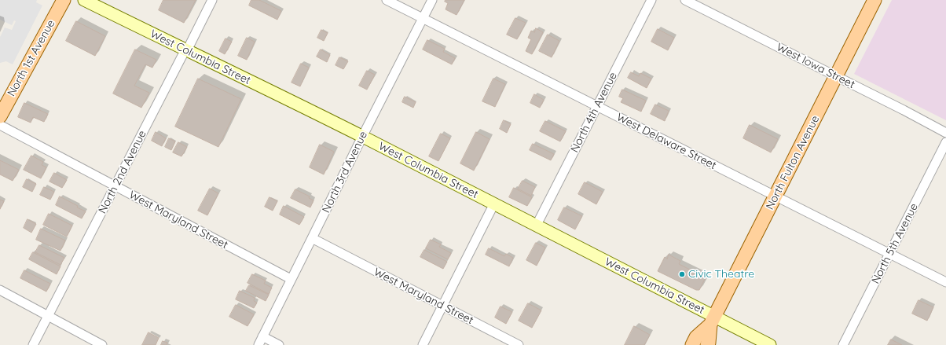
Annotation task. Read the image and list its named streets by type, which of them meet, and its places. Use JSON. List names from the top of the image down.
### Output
{
  "streets": {
    "main road": ["West Columbia Street", "North 1st Avenue", "North Fulton Avenue"],
    "street": [
      "West Iowa Street",
      "North 4th Avenue",
      "West Delaware Street",
      "North 2nd Avenue",
      "North 3rd Avenue",
      "West Maryland Street",
      "North 5th Avenue"
    ]
  },
  "crossings": [
    ["West Columbia Street", "North 4th Avenue"],
    ["West Columbia Street", "North Fulton Avenue"],
    ["West Columbia Street", "North 2nd Avenue"],
    ["West Columbia Street", "North 3rd Avenue"],
    ["West Iowa Street", "North Fulton Avenue"],
    ["North 4th Avenue", "West Delaware Street"],
    ["West Delaware Street", "North Fulton Avenue"],
    ["West Delaware Street", "North 3rd Avenue"],
    ["West Delaware Street", "North 5th Avenue"],
    ["North 2nd Avenue", "West Maryland Street"],
    ["North 3rd Avenue", "West Maryland Street"]
  ],
  "places": ["Civic Theatre"]
}
